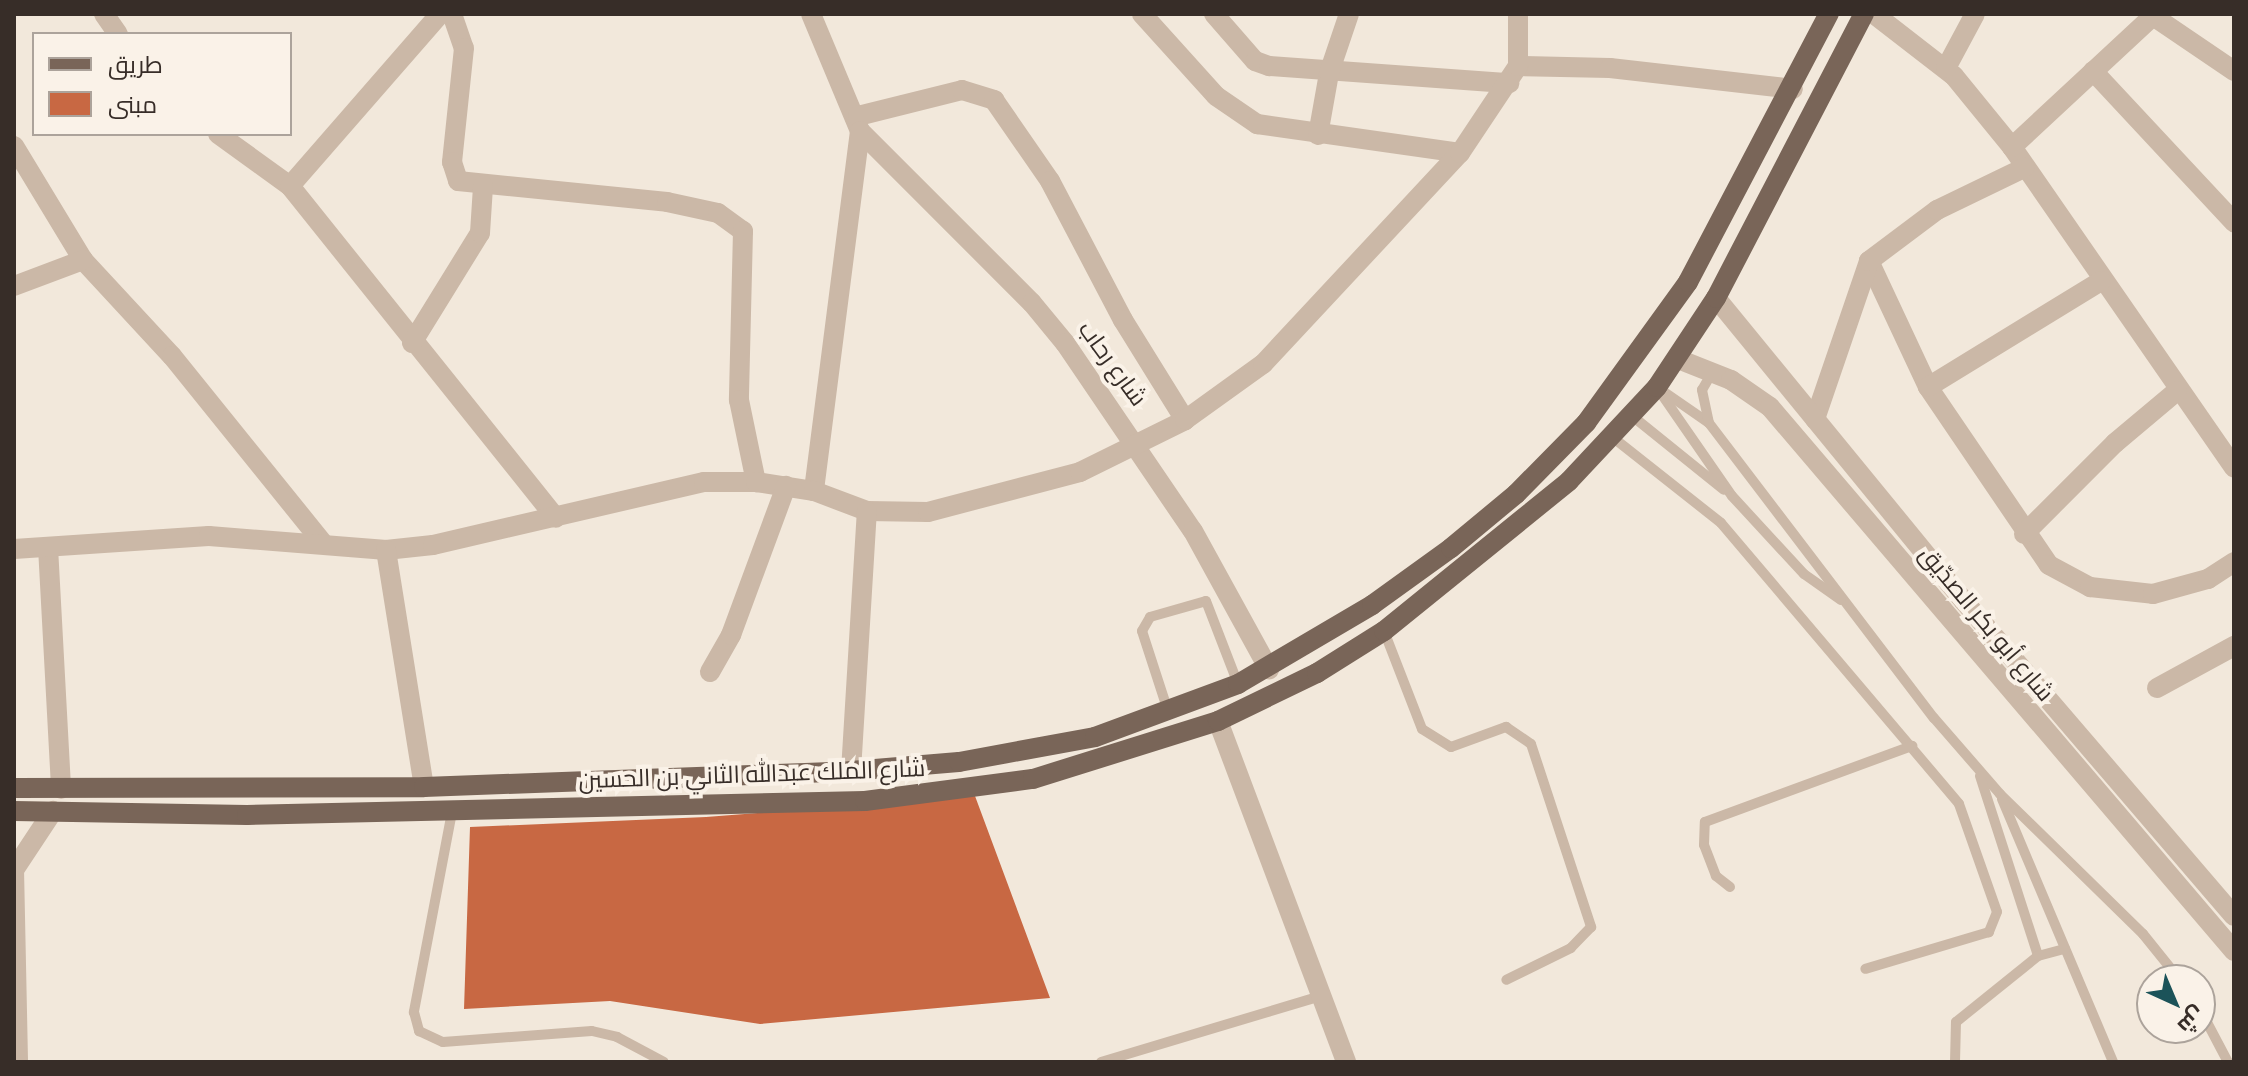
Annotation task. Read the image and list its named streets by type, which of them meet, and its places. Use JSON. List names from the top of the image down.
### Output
{
  "streets": {
    "main road": ["شارع الملك عبدالله الثاني بن الحسين"],
    "street": ["شارع رحاب", "شارع أبو بكر الصدّيق"]
  },
  "crossings": [
    ["شارع رحاب", "شارع الملك عبدالله الثاني بن الحسين"],
    ["شارع أبو بكر الصدّيق", "شارع الملك عبدالله الثاني بن الحسين"]
  ],
  "legend": ["طريق", "مبنى"],
  "north": "bottom right"
}
